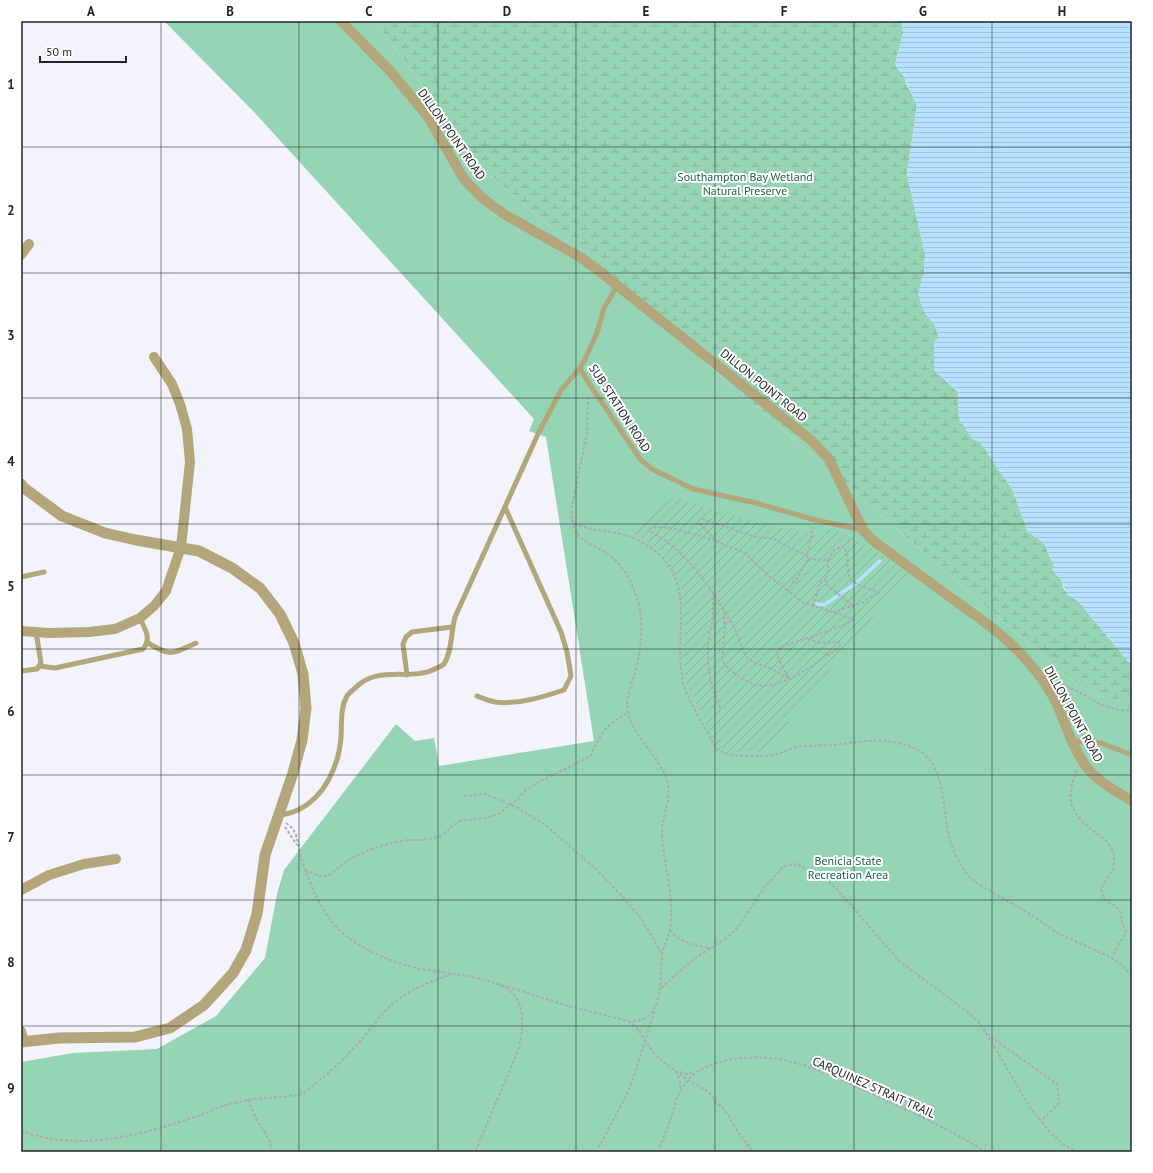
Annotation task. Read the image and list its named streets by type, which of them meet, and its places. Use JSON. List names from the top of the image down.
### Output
{
  "streets": {
    "street": ["DILLON POINT ROAD"],
    "lane": ["SUB STATION ROAD"],
    "path": ["CARQUINEZ STRAIT TRAIL"]
  },
  "crossings": [
    ["DILLON POINT ROAD", "SUB STATION ROAD"]
  ],
  "parks": ["Southampton Bay Wetland Natural Preserve", "Benicia State Recreation Area"],
  "scale_bar": "50 m",
  "grid": {
    "columns": [
      "A",
      "B",
      "C",
      "D",
      "E",
      "F",
      "G",
      "H"
    ],
    "rows": [
      "1",
      "2",
      "3",
      "4",
      "5",
      "6",
      "7",
      "8",
      "9"
    ]
  }
}
